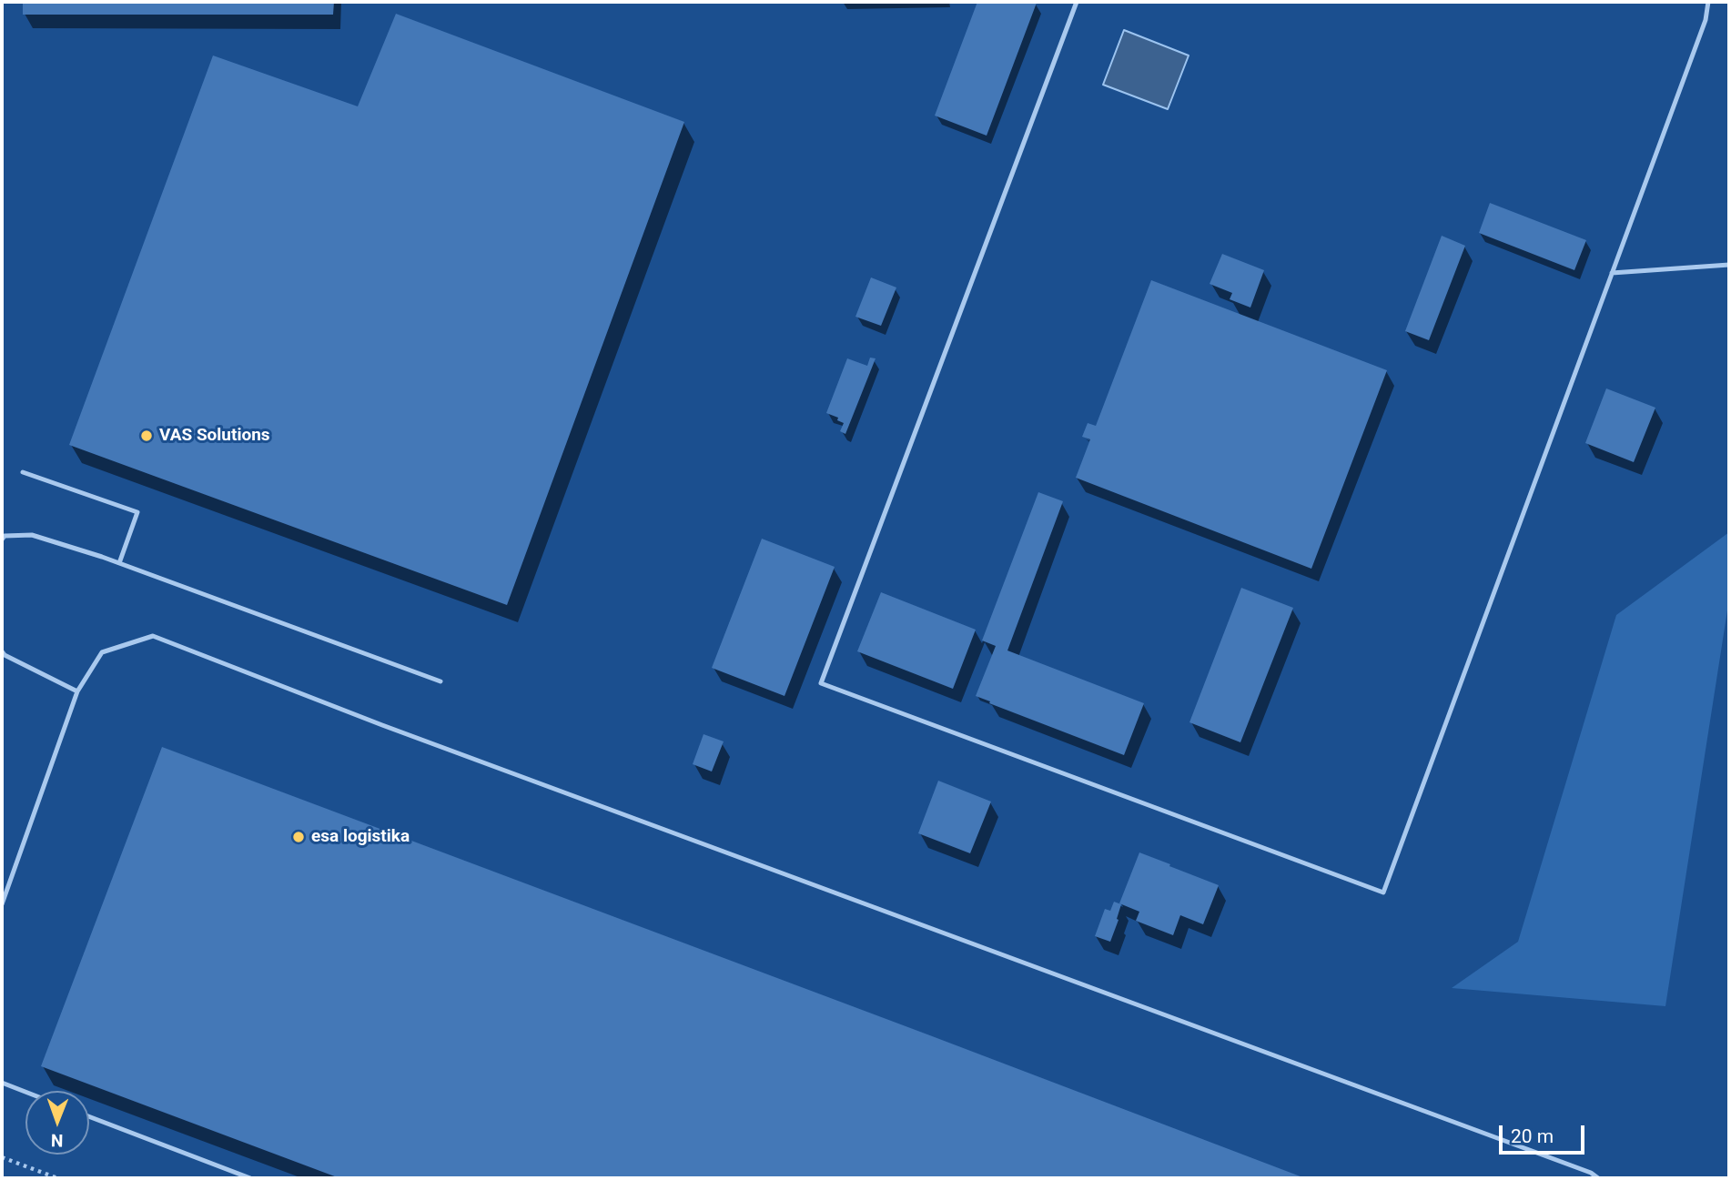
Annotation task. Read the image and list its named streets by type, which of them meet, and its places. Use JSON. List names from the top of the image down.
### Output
{
  "places": ["VAS Solutions", "esa logistika"],
  "scale_bar": "20 m",
  "north": "bottom"
}
